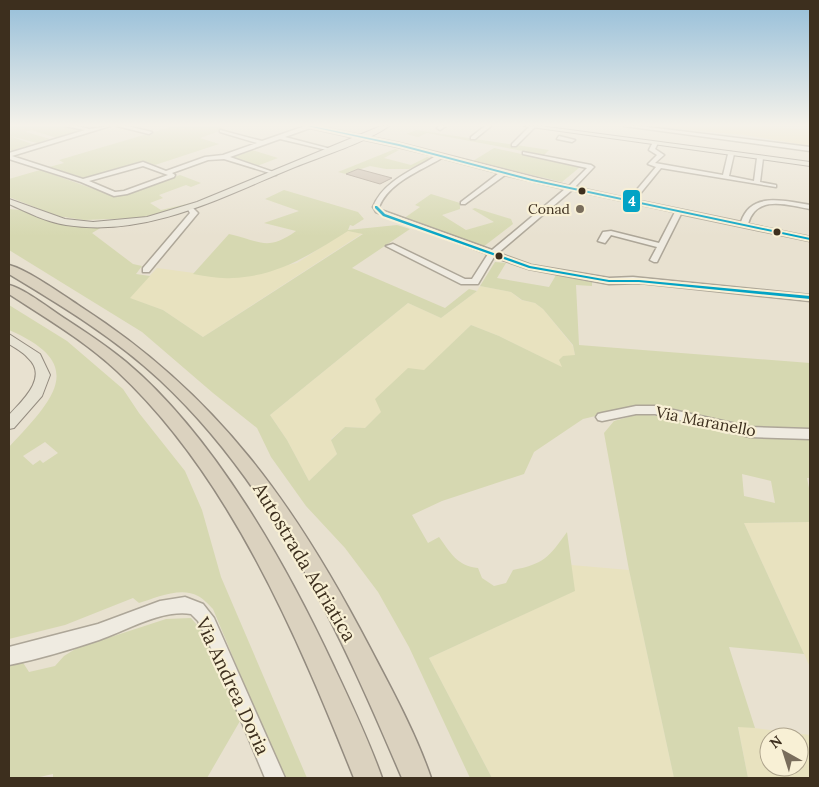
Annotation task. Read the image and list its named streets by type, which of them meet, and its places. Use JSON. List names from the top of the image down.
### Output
{
  "streets": {
    "highway": ["Autostrada Adriatica"],
    "street": ["Via Maranello", "Via Andrea Doria"]
  },
  "places": ["Conad"],
  "lines": ["transit line 4"],
  "north": "top left"
}
